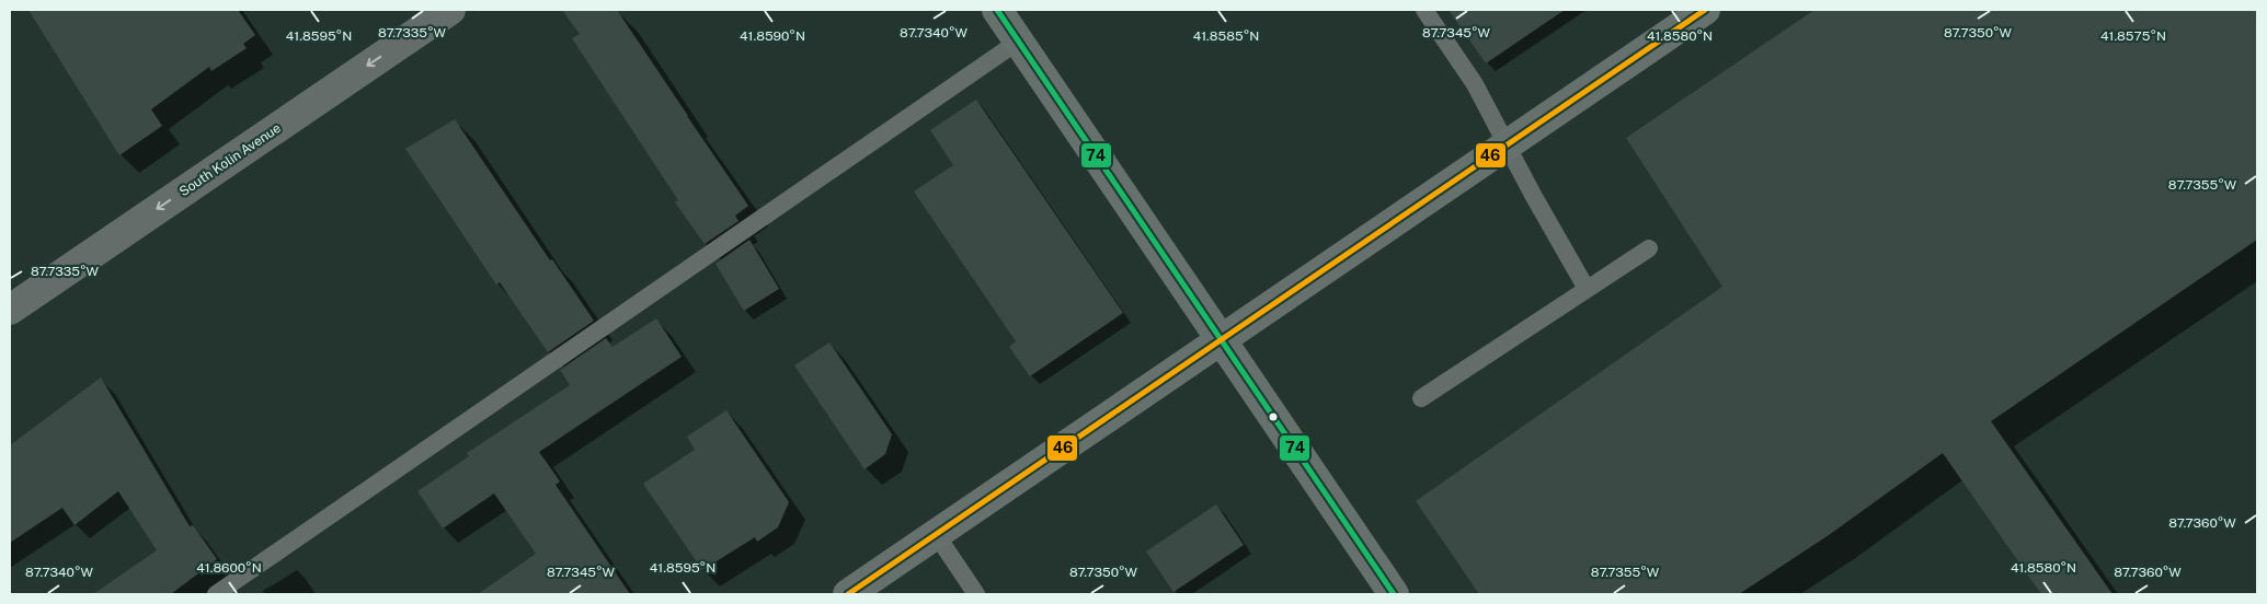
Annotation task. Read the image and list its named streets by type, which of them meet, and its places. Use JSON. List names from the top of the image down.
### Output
{
  "streets": {
    "street": ["South Kolin Avenue"]
  },
  "one_way": ["South Kolin Avenue"],
  "lines": ["transit line 74", "transit line 46"],
  "coordinates": [
    "87.7335°W",
    "87.7340°W",
    "87.7345°W",
    "87.7350°W",
    "41.8595°N",
    "41.8590°N",
    "41.8585°N",
    "41.8580°N",
    "41.8575°N",
    "87.7355°W",
    "87.7360°W",
    "41.8600°N"
  ]
}
